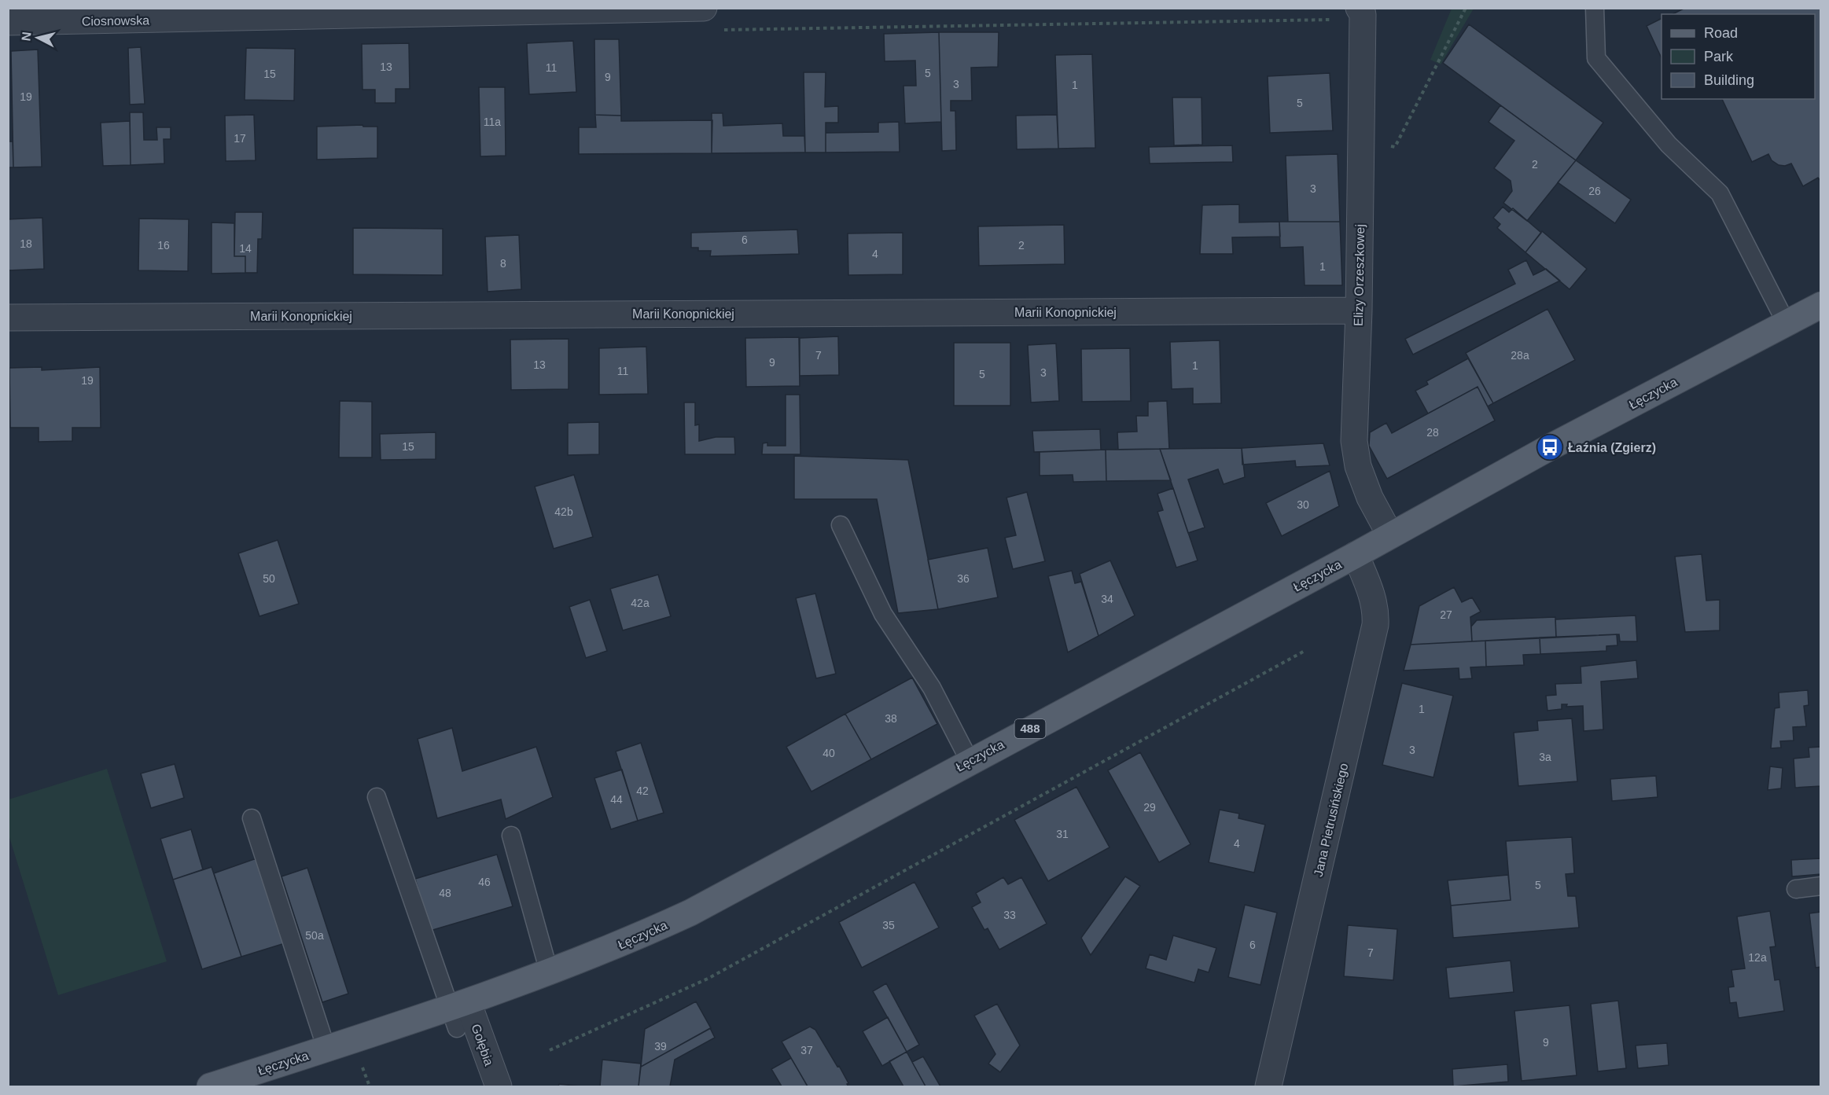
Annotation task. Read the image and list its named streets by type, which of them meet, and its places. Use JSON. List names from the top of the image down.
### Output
{
  "streets": {
    "main road": ["Łęczycka", "488"],
    "street": [
      "Ciosnowska",
      "Elizy Orzeszkowej",
      "Marii Konopnickiej",
      "Jana Pietrusińskiego",
      "Gołębia"
    ]
  },
  "crossings": [
    ["Elizy Orzeszkowej", "Marii Konopnickiej"],
    ["Elizy Orzeszkowej", "Łęczycka"],
    ["Łęczycka", "Jana Pietrusińskiego"],
    ["Łęczycka", "Gołębia"]
  ],
  "places": {
    "bus stop": ["Łaźnia (Zgierz)"]
  },
  "house_numbers": [
    "13",
    "11",
    "5",
    "15",
    "9",
    "3",
    "1",
    "19",
    "5",
    "11a",
    "17",
    "2",
    "3",
    "26",
    "6",
    "18",
    "16",
    "2",
    "14",
    "4",
    "8",
    "1",
    "7",
    "28a",
    "9",
    "13",
    "1",
    "11",
    "3",
    "5",
    "19",
    "28",
    "15",
    "30",
    "42b",
    "50",
    "36",
    "34",
    "42a",
    "27",
    "1",
    "38",
    "3",
    "40",
    "3a",
    "42",
    "44",
    "29",
    "31",
    "4",
    "46",
    "5",
    "48",
    "33",
    "35",
    "50a",
    "6",
    "7",
    "12a",
    "9",
    "39",
    "37"
  ],
  "legend": ["Road", "Park", "Building"],
  "north": "left"
}
